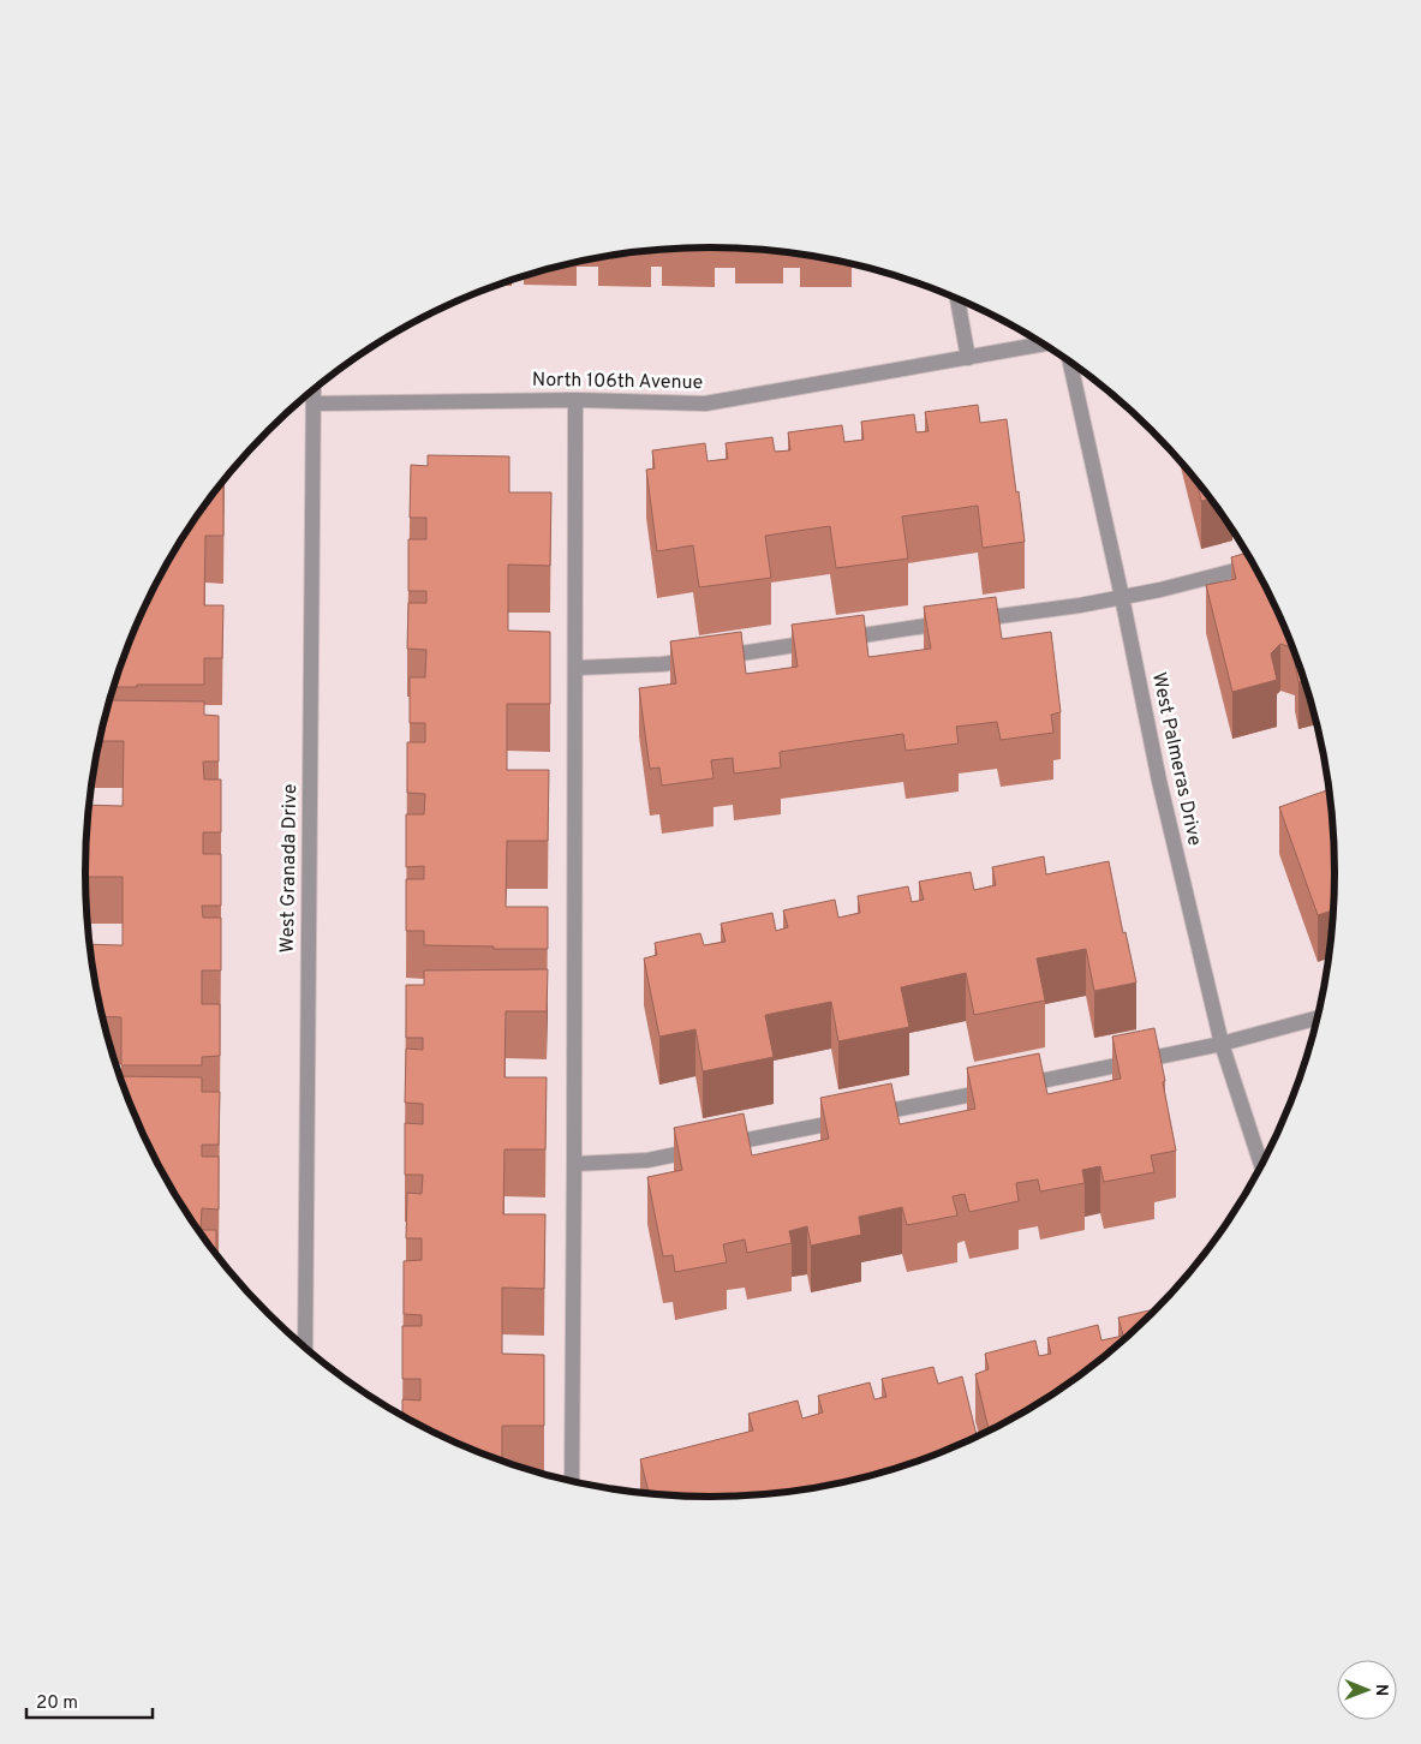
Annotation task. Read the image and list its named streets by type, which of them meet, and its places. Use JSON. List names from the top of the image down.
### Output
{
  "streets": {
    "street": ["North 106th Avenue", "West Palmeras Drive", "West Granada Drive"]
  },
  "crossings": [
    ["North 106th Avenue", "West Granada Drive"]
  ],
  "scale_bar": "20 m",
  "north": "right"
}
